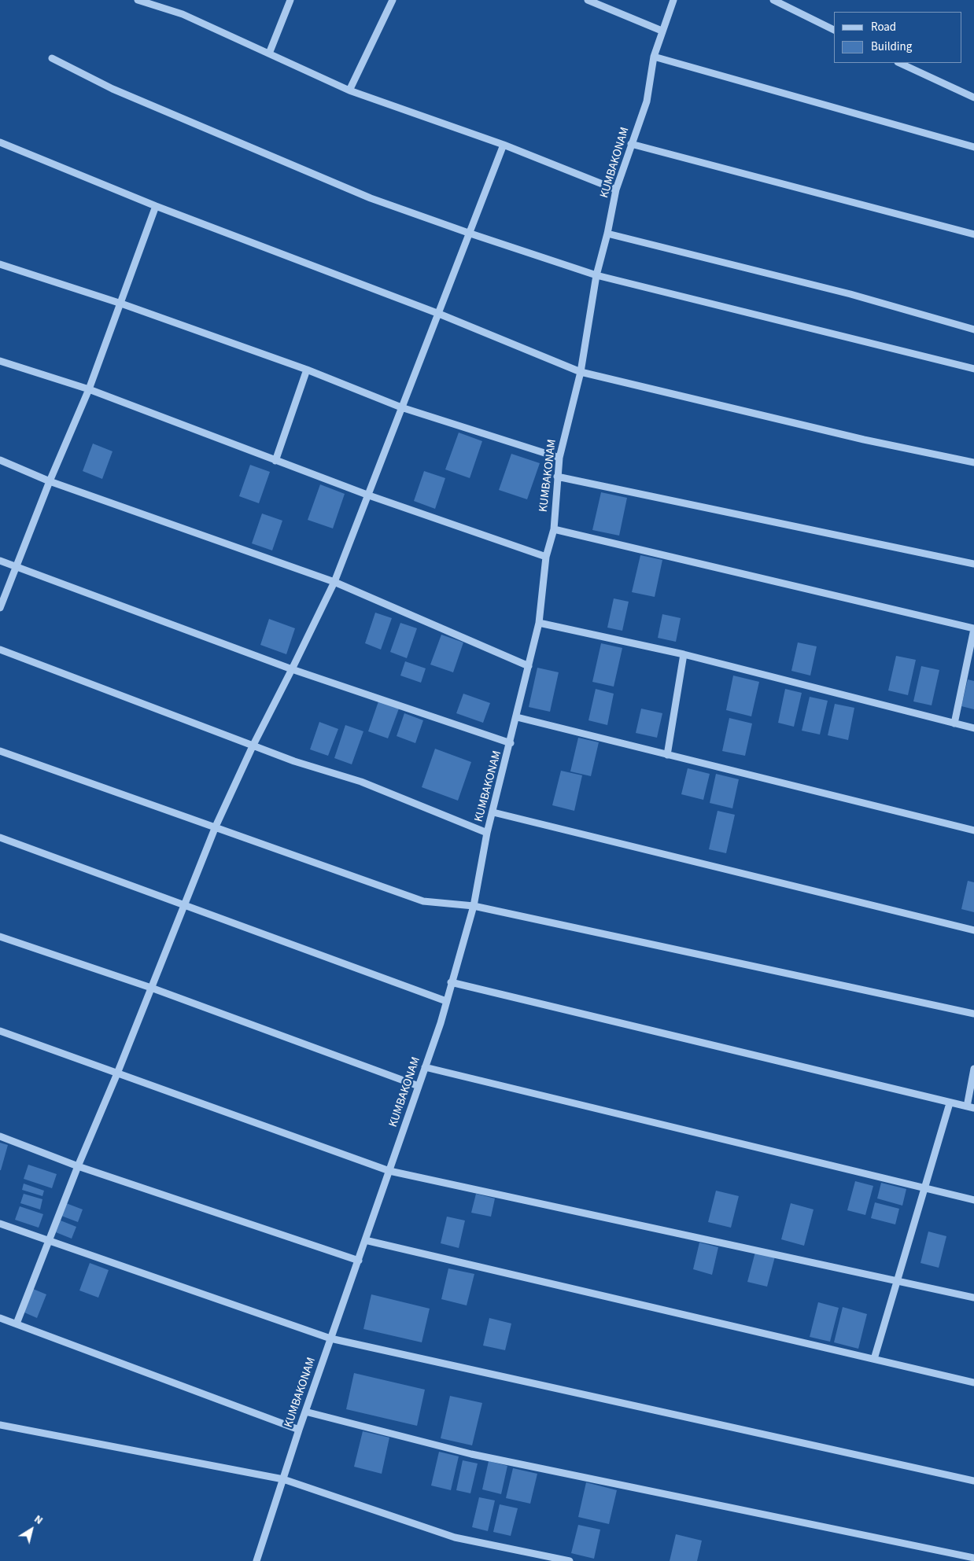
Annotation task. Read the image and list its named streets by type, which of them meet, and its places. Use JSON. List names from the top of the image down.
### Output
{
  "streets": {
    "street": ["KUMBAKONAM"]
  },
  "legend": ["Road", "Building"],
  "north": "top right"
}
